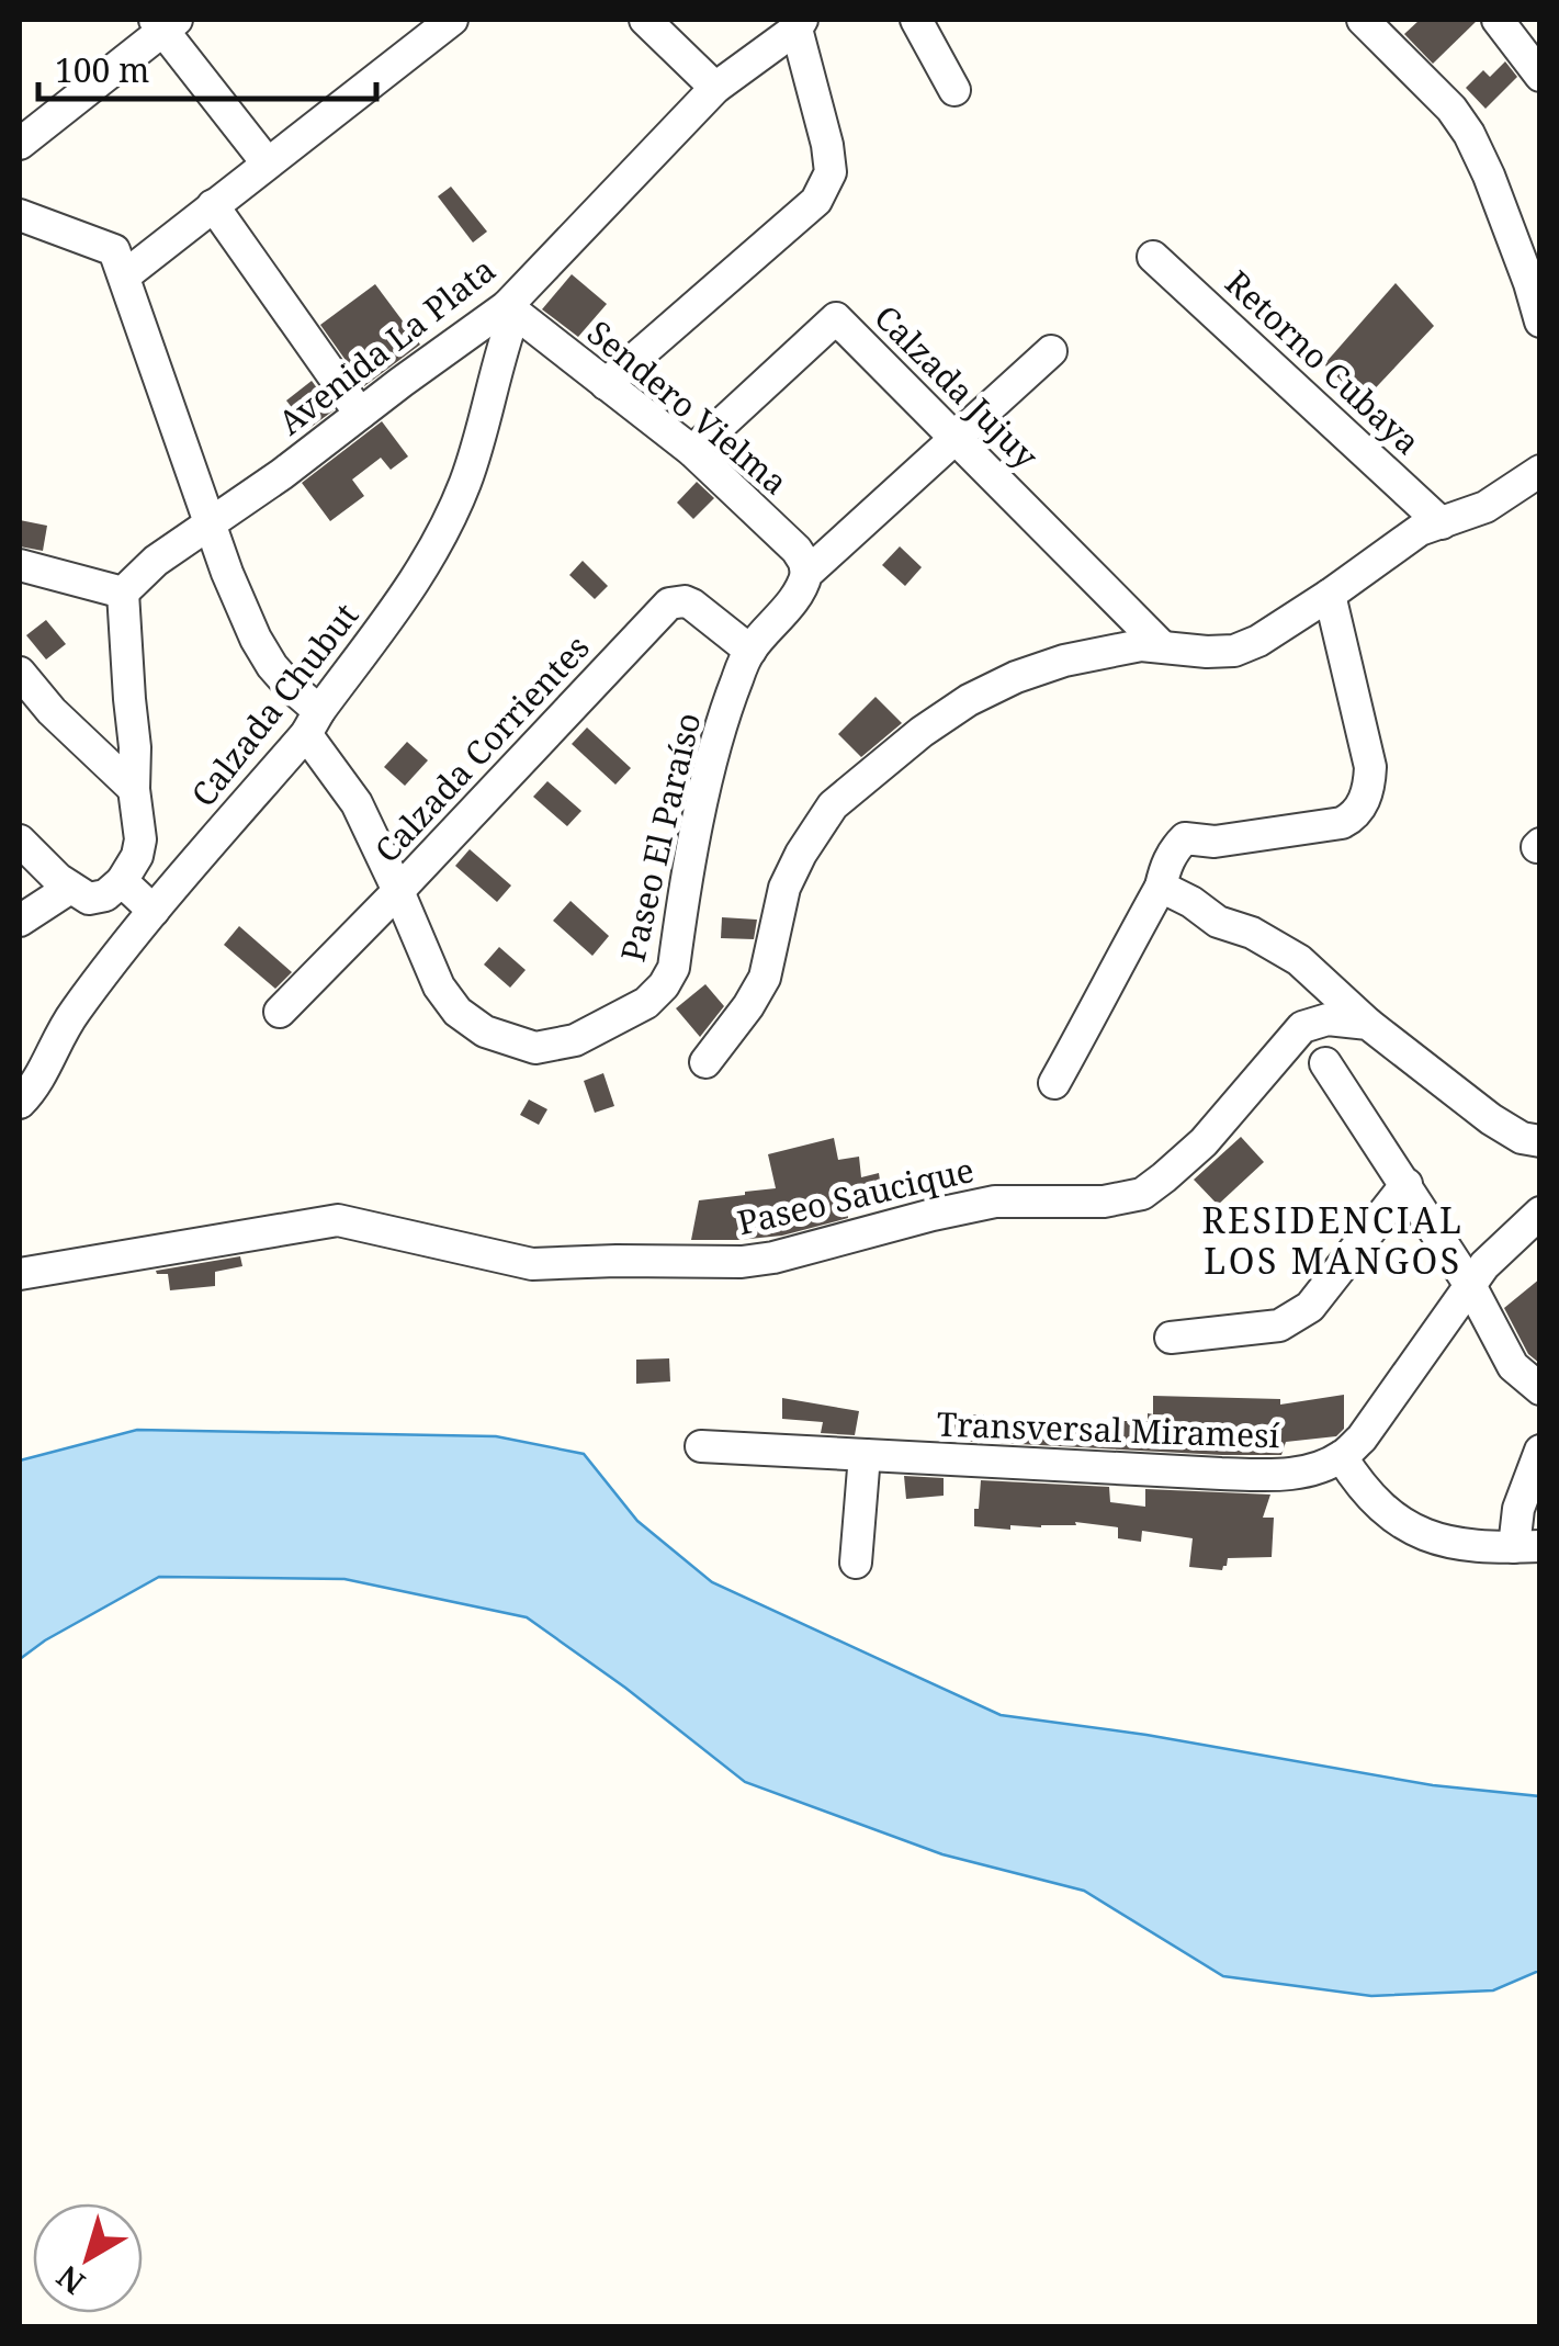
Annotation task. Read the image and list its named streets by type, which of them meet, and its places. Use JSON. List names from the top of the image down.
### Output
{
  "streets": {
    "street": [
      "Avenida La Plata",
      "Retorno Cubaya",
      "Calzada Jujuy",
      "Sendero Vielma",
      "Calzada Chubut",
      "Calzada Corrientes",
      "Paseo El Paraíso",
      "Paseo Saucique",
      "Transversal Miramesí"
    ]
  },
  "crossings": [
    ["Avenida La Plata", "Sendero Vielma"],
    ["Avenida La Plata", "Calzada Chubut"],
    ["Avenida La Plata", "Paseo El Paraíso"],
    ["Calzada Jujuy", "Sendero Vielma"],
    ["Calzada Jujuy", "Paseo El Paraíso"],
    ["Sendero Vielma", "Calzada Chubut"],
    ["Sendero Vielma", "Paseo El Paraíso"],
    ["Calzada Chubut", "Paseo El Paraíso"],
    ["Calzada Corrientes", "Paseo El Paraíso"]
  ],
  "districts": ["RESIDENCIAL LOS MANGOS"],
  "scale_bar": "100 m",
  "north": "bottom left"
}
